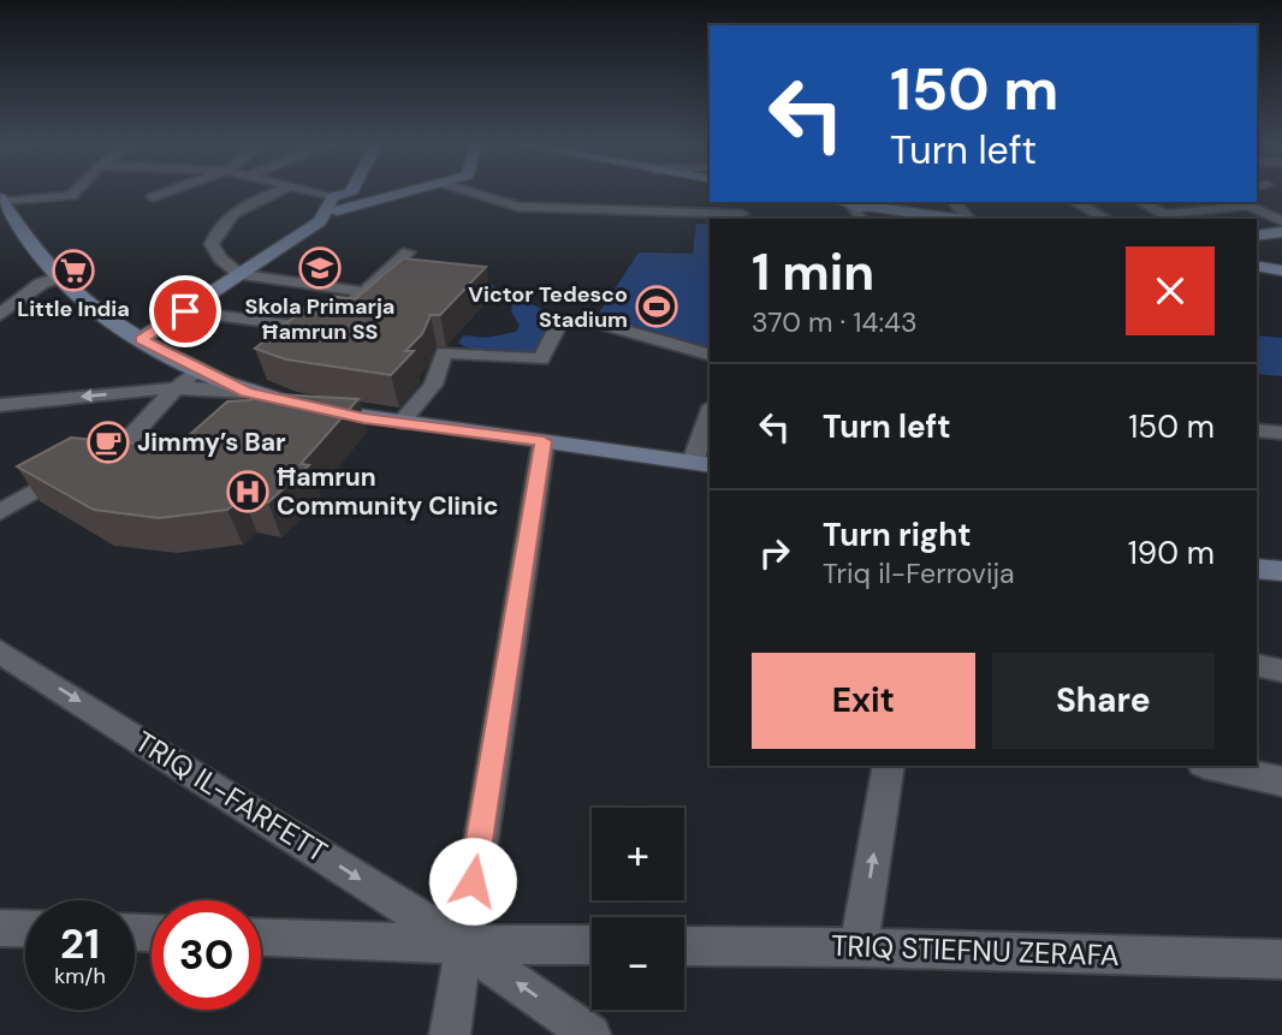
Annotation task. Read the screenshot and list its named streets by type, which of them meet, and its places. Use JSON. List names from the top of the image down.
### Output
{
  "streets": {
    "street": ["TRIQ IL-FARFETT", "TRIQ STIEFNU ZERAFA"]
  },
  "places": {
    "school or university": ["Skola Primarja Ħamrun SS"],
    "supermarket": ["Little India"],
    "sports": ["Victor Tedesco Stadium"],
    "cafe": ["Jimmy’s Bar"],
    "hospital": ["Ħamrun Community Clinic"]
  },
  "page": {
    "turn": ["150 m", "Turn left"],
    "heading": ["1 min", "370 m · 14:43"],
    "list": [
      {
        "name": "Turn left",
        "value": "150 m"
      },
      {
        "name": "Turn right",
        "note": "Triq il-Ferrovija",
        "value": "190 m"
      }
    ],
    "buttons": ["Exit", "Share"],
    "map_buttons": ["+", "−"],
    "speed": "21 km/h",
    "limit": "30"
  }
}
